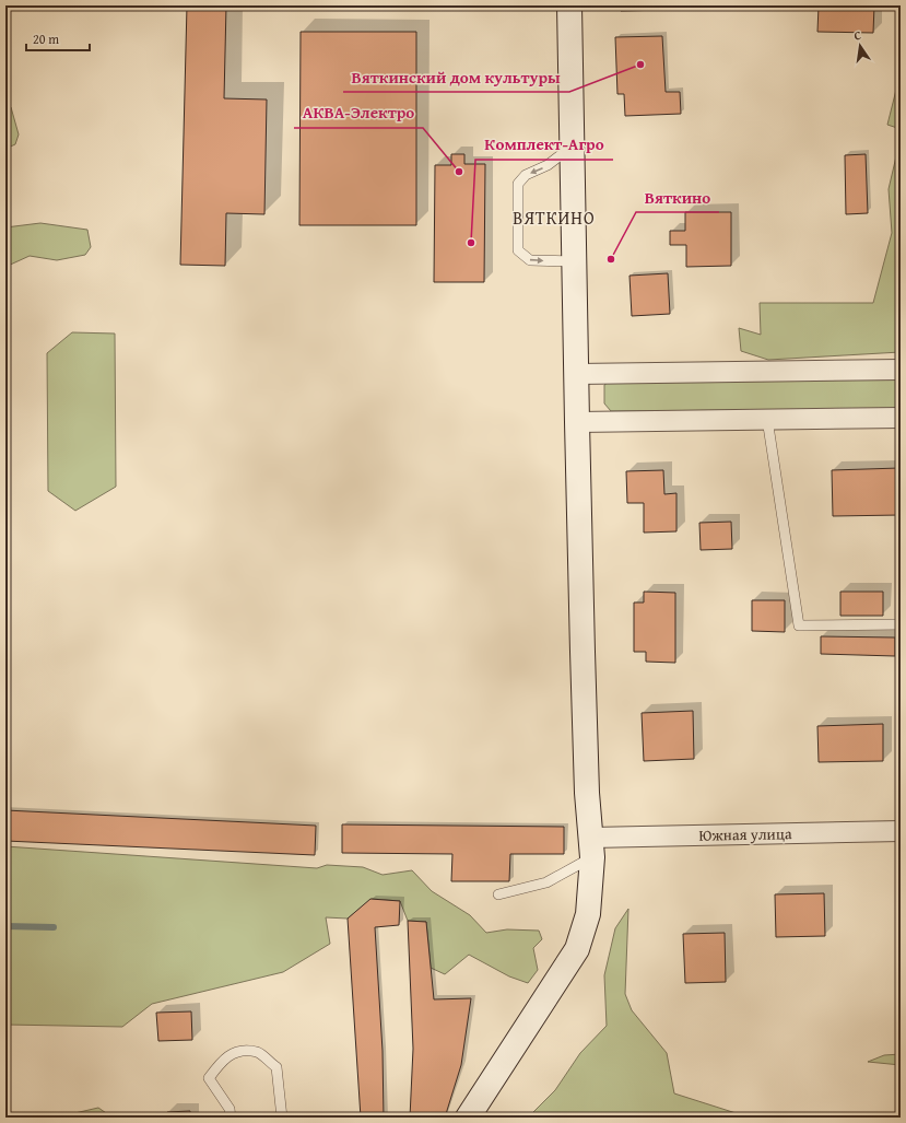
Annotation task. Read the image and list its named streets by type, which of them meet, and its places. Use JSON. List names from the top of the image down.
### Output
{
  "streets": {
    "street": ["Южная улица"]
  },
  "districts": ["ВЯТКИНО"],
  "places": [
    "Вяткинский дом культуры",
    "АКВА-Электро",
    "Комплект-Агро",
    "Вяткино"
  ],
  "scale_bar": "20 m",
  "north": "top"
}
